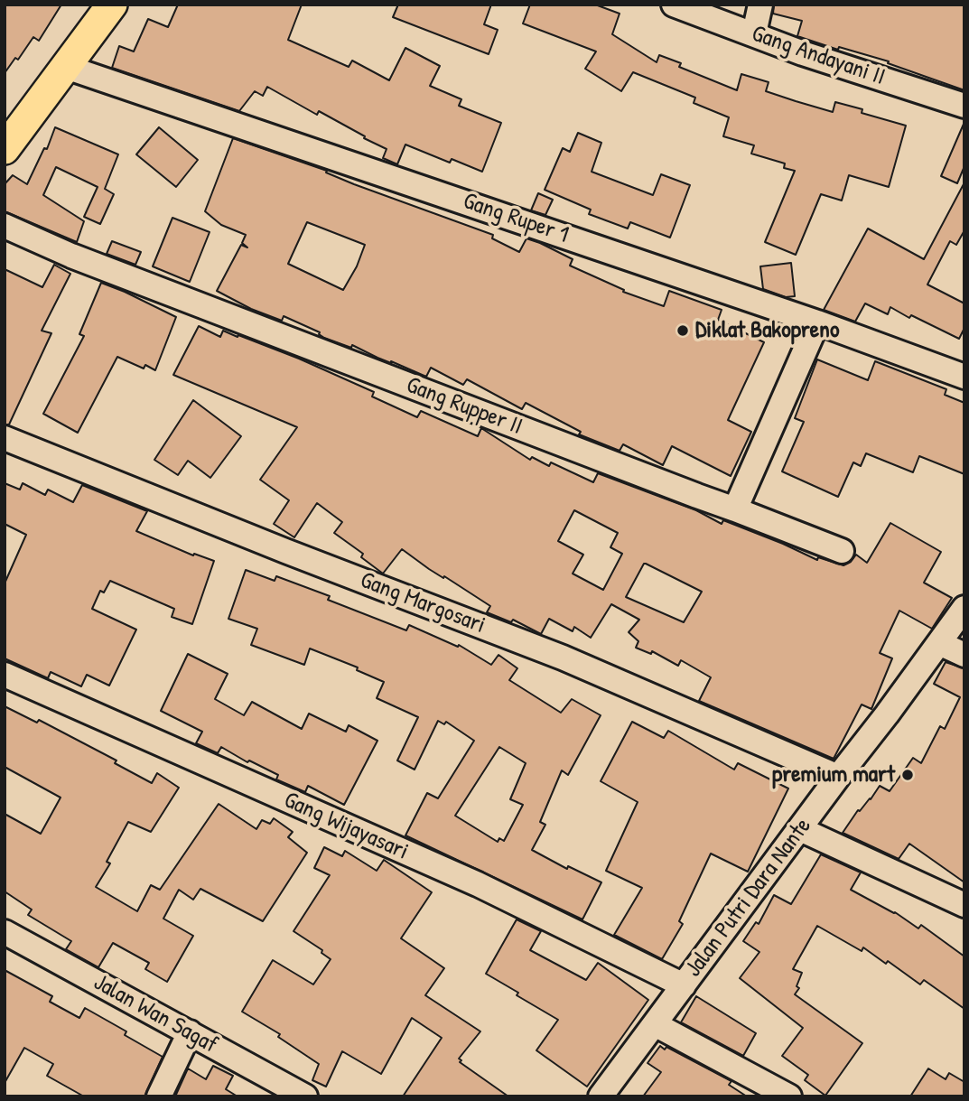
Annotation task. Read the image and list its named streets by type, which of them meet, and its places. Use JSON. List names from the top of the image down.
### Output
{
  "streets": {
    "street": [
      "Gang Andayani II",
      "Gang Ruper 1",
      "Gang Rupper II",
      "Gang Margosari",
      "Gang Wijayasari",
      "Jalan Putri Dara Nante",
      "Jalan Wan Sagaf"
    ]
  },
  "crossings": [
    ["Gang Margosari", "Jalan Putri Dara Nante"],
    ["Gang Wijayasari", "Jalan Putri Dara Nante"]
  ],
  "places": ["Diklat Bakopreno", "premium mart"]
}
